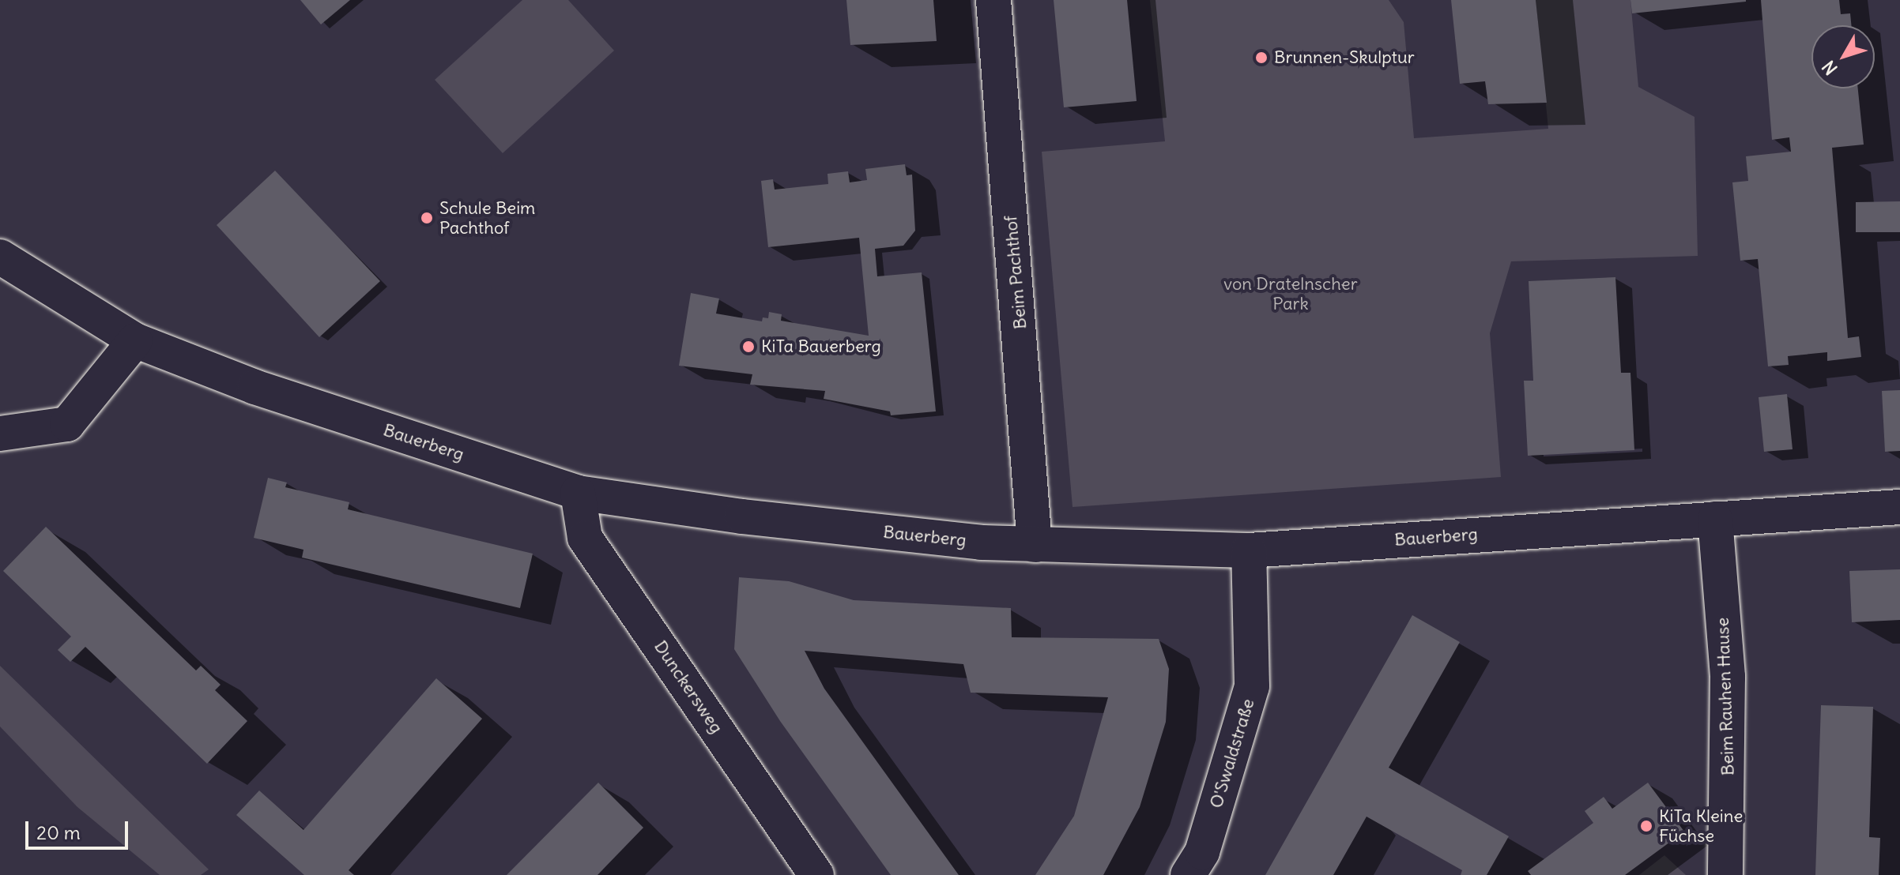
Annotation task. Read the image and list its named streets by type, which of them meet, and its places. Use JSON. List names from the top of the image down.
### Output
{
  "streets": {
    "street": [
      "Beim Pachthof",
      "Bauerberg",
      "Dunckersweg",
      "Beim Rauhen Hause",
      "O'Swaldstraße"
    ]
  },
  "crossings": [
    ["Beim Pachthof", "Bauerberg"],
    ["Bauerberg", "Dunckersweg"],
    ["Bauerberg", "Beim Rauhen Hause"],
    ["Bauerberg", "O'Swaldstraße"]
  ],
  "parks": ["von Dratelnscher Park"],
  "places": [
    "Brunnen-Skulptur",
    "Schule Beim Pachthof",
    "KiTa Bauerberg",
    "KiTa Kleine Füchse"
  ],
  "scale_bar": "20 m",
  "north": "bottom left"
}
